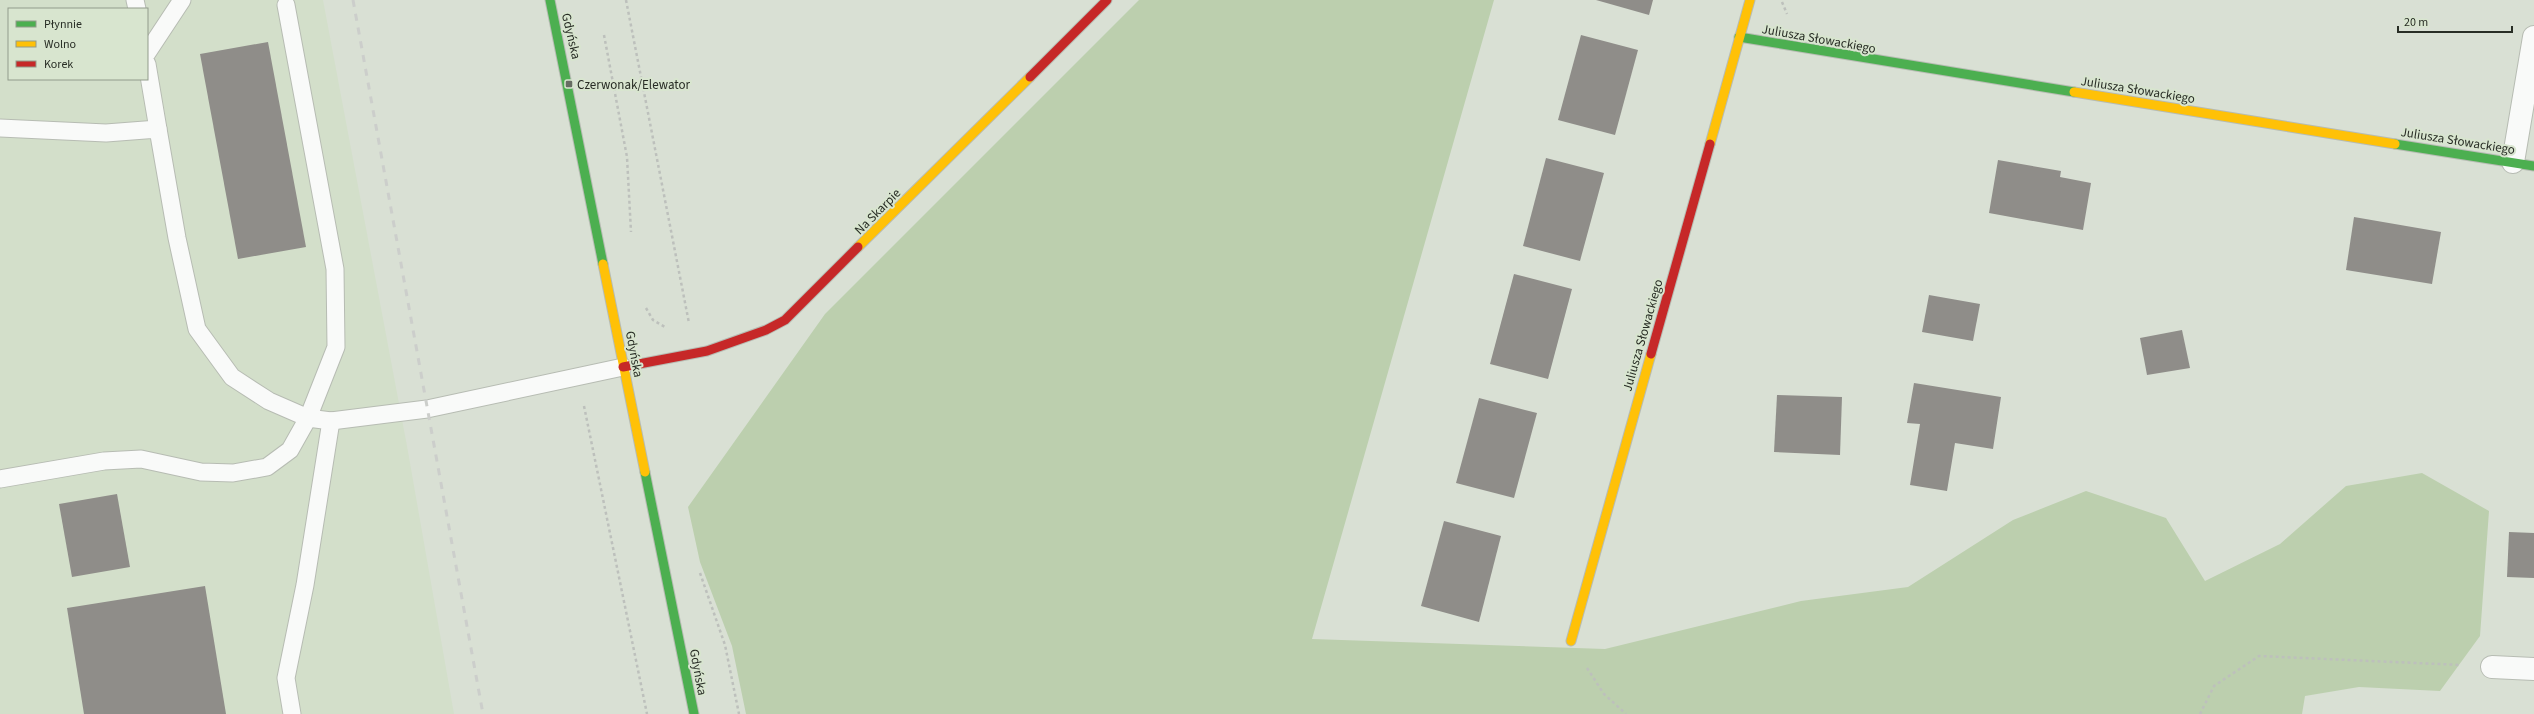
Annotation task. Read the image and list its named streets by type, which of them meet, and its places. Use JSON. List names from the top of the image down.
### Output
{
  "streets": {
    "street": ["Gdyńska", "Juliusza Słowackiego", "Na Skarpie"]
  },
  "crossings": [
    ["Gdyńska", "Na Skarpie"]
  ],
  "places": {
    "transit": ["Czerwonak/Elewator"]
  },
  "legend": ["Płynnie", "Wolno", "Korek"],
  "scale_bar": "20 m"
}
